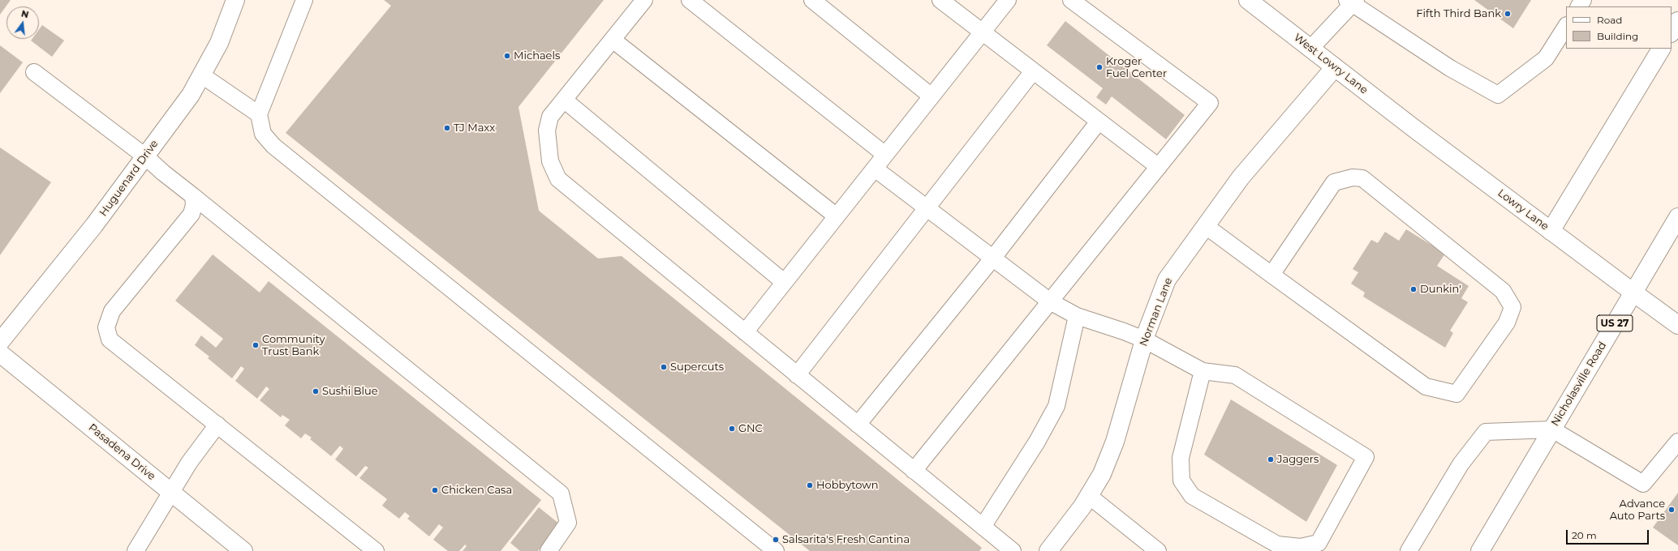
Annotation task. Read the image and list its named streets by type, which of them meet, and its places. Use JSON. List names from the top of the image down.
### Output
{
  "streets": {
    "street": [
      "West Lowry Lane",
      "Huguenard Drive",
      "Lowry Lane",
      "Norman Lane",
      "US 27",
      "Nicholasville Road",
      "Pasadena Drive"
    ]
  },
  "crossings": [
    ["West Lowry Lane", "Lowry Lane"],
    ["West Lowry Lane", "Norman Lane"],
    ["Lowry Lane", "Nicholasville Road"]
  ],
  "places": [
    "Fifth Third Bank",
    "Michaels",
    "Kroger Fuel Center",
    "TJ Maxx",
    "Dunkin'",
    "Community Trust Bank",
    "Supercuts",
    "Sushi Blue",
    "GNC",
    "Jaggers",
    "Hobbytown",
    "Chicken Casa",
    "Advance Auto Parts",
    "Salsarita's Fresh Cantina"
  ],
  "legend": ["Road", "Building"],
  "scale_bar": "20 m",
  "north": "top"
}
